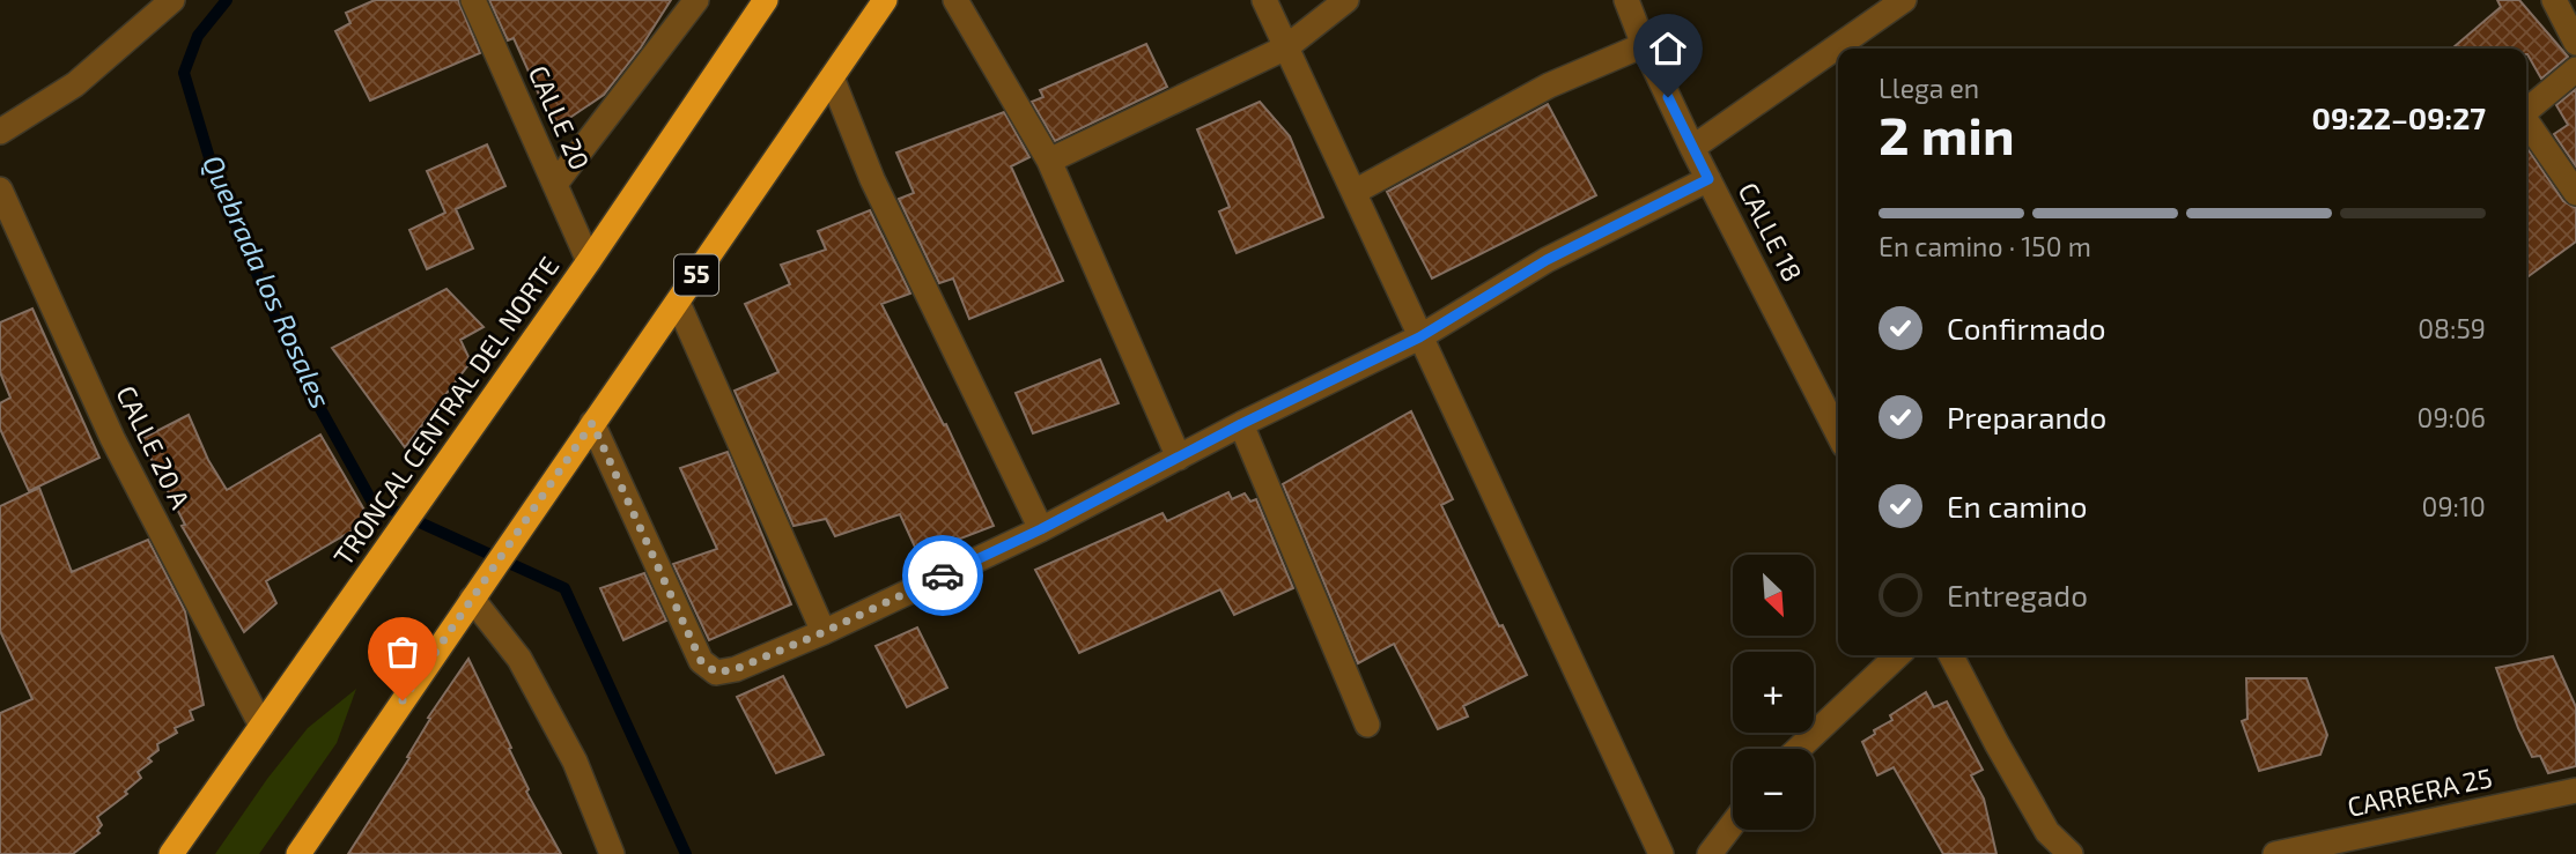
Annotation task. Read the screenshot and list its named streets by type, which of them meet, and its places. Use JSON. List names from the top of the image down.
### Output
{
  "streets": {
    "highway": ["55", "TRONCAL CENTRAL DEL NORTE"],
    "street": [
      "CALLE 20",
      "CALLE 18",
      "CALLE 20 A",
      "CARRERA 25"
    ]
  },
  "crossings": [
    ["CALLE 20", "TRONCAL CENTRAL DEL NORTE"],
    ["TRONCAL CENTRAL DEL NORTE", "CALLE 20 A"]
  ],
  "water": ["Quebrada los Rosales"],
  "north": "bottom right",
  "page": {
    "heading": ["2 min", "Llega en", "09:22–09:27"],
    "bar": "En camino · 150 m",
    "list": [
      ["Confirmado", "08:59"],
      ["Preparando", "09:06"],
      ["En camino", "09:10"],
      "Entregado"
    ],
    "map_buttons": ["+", "−"]
  }
}
